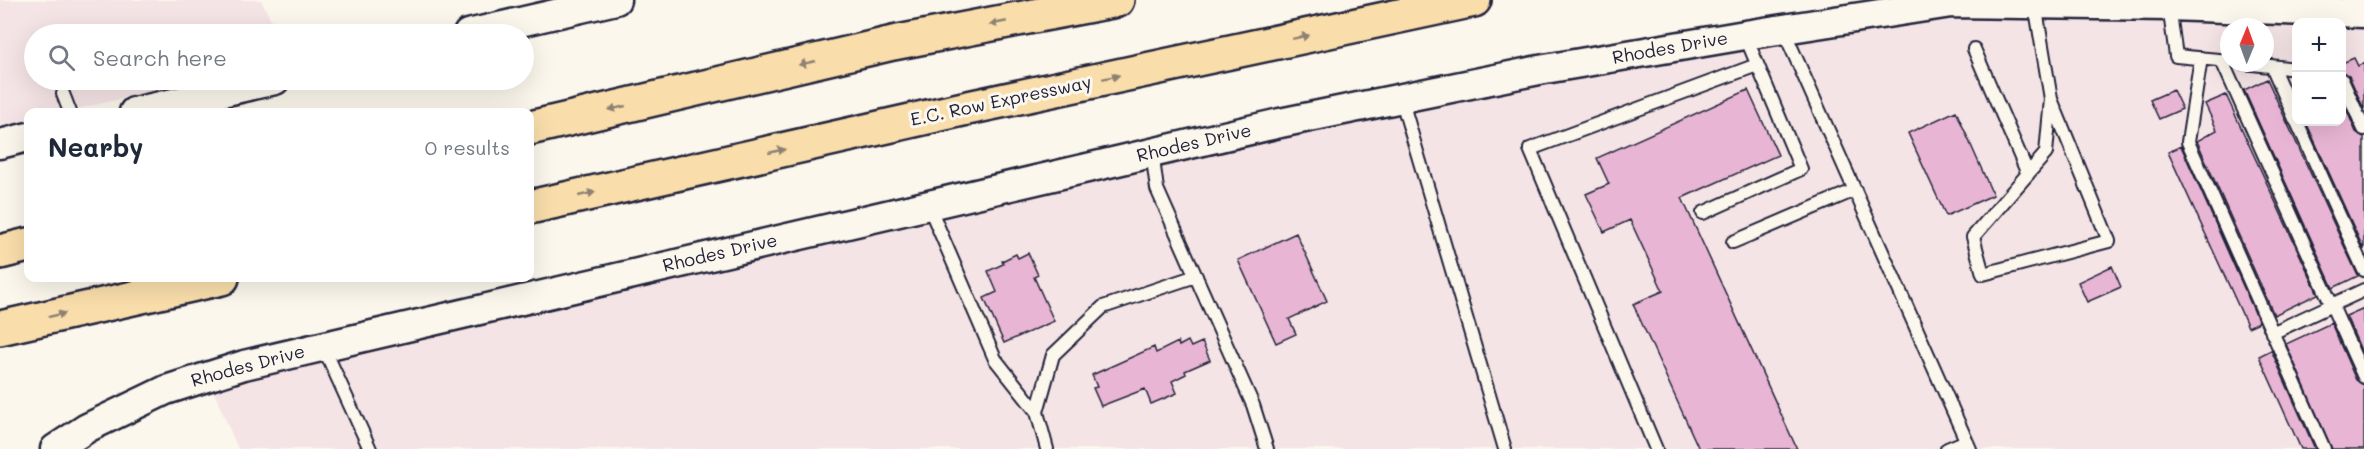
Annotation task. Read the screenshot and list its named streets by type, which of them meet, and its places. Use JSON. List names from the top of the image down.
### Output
{
  "streets": {
    "highway": ["E.C. Row Expressway"],
    "street": ["Rhodes Drive"]
  },
  "north": "top",
  "page": {
    "map_buttons": ["+", "−"],
    "search": "Search here",
    "heading": ["Nearby", "0 results"]
  }
}
